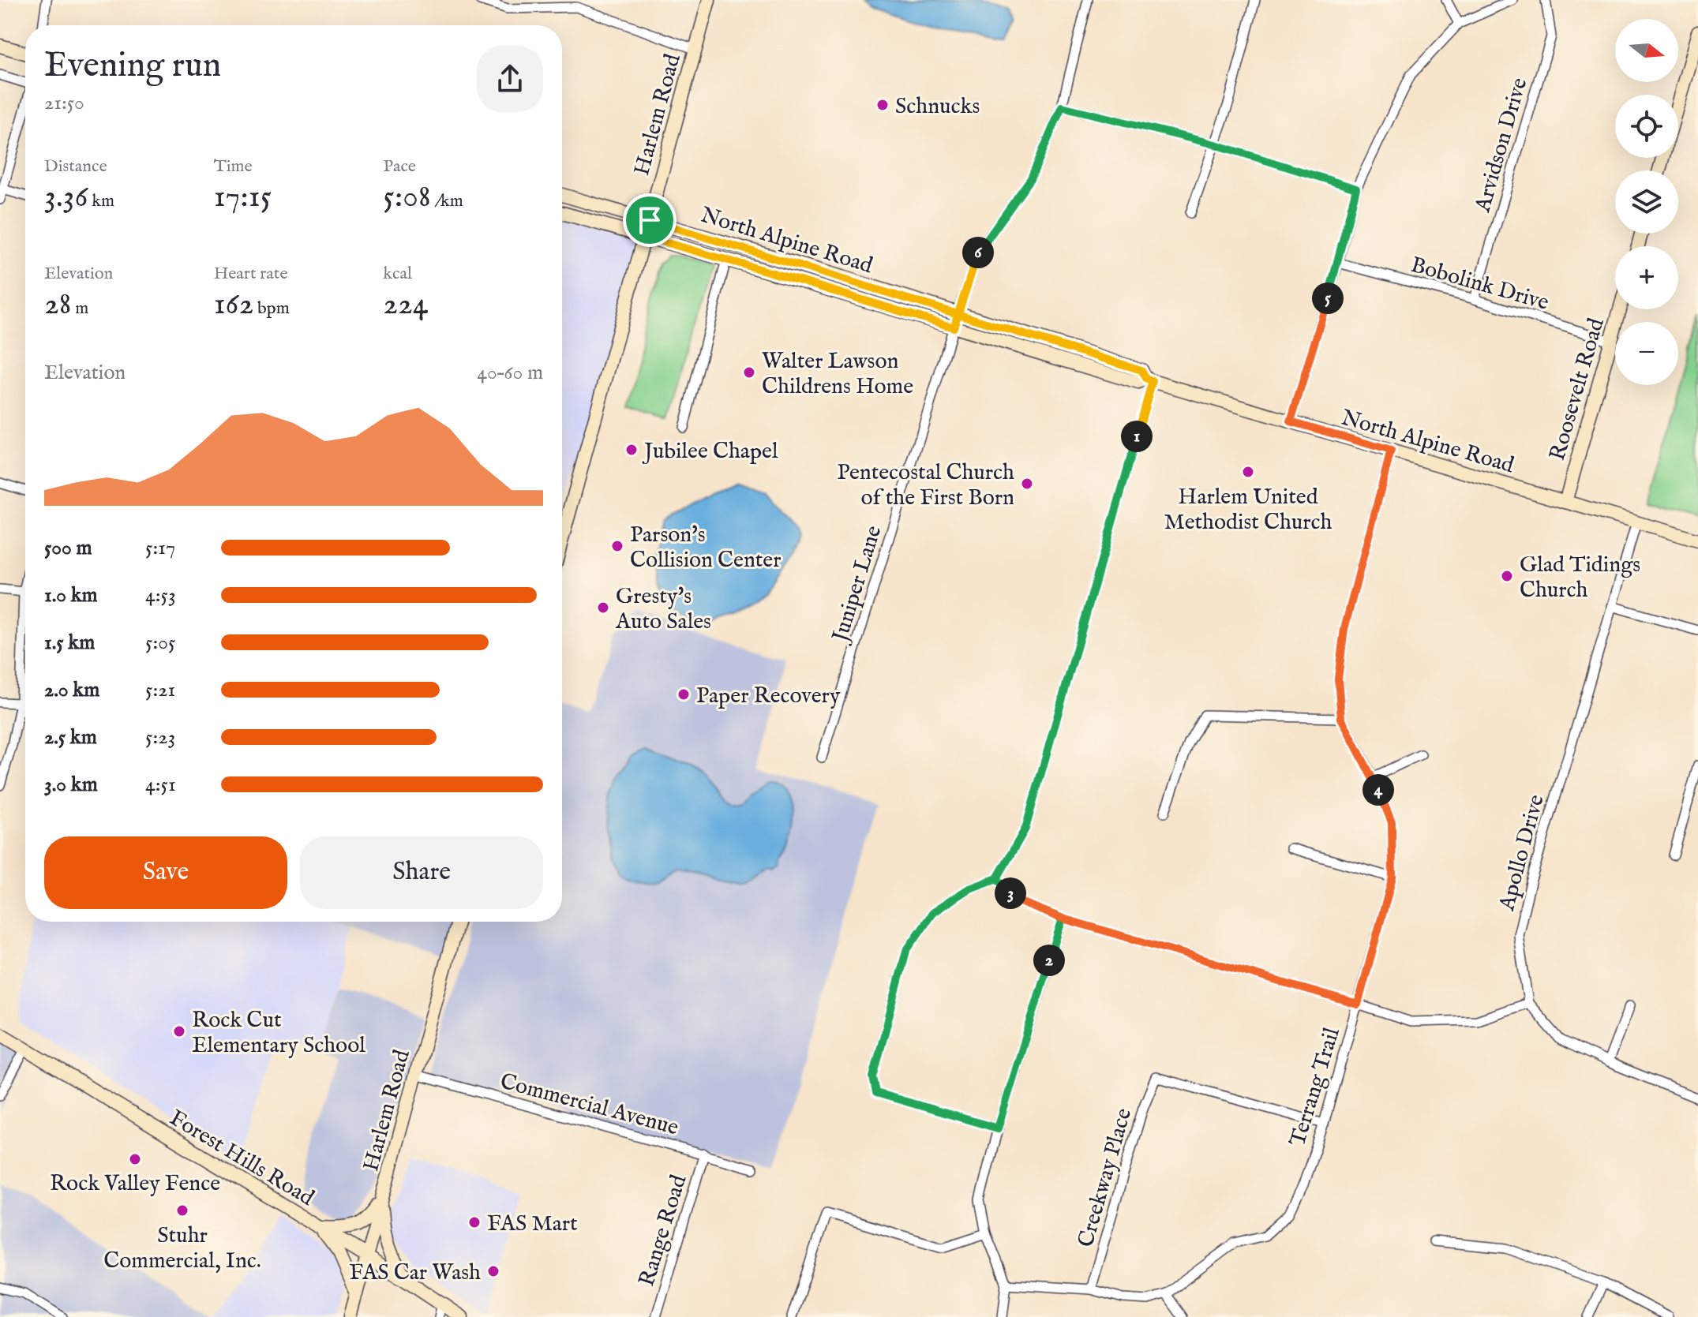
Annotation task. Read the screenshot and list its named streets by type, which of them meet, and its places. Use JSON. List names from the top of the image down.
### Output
{
  "streets": {
    "main road": [
      "Harlem Road",
      "North Alpine Road",
      "Roosevelt Road",
      "Forest Hills Road"
    ],
    "street": [
      "Arvidson Drive",
      "Bobolink Drive",
      "Juniper Lane",
      "Apollo Drive",
      "Terrang Trail",
      "Commercial Avenue",
      "Creekway Place",
      "Range Road"
    ]
  },
  "crossings": [
    ["Harlem Road", "North Alpine Road"],
    ["Harlem Road", "Commercial Avenue"],
    ["Harlem Road", "Forest Hills Road"],
    ["Arvidson Drive", "Bobolink Drive"],
    ["North Alpine Road", "Roosevelt Road"],
    ["North Alpine Road", "Juniper Lane"],
    ["North Alpine Road", "Apollo Drive"],
    ["North Alpine Road", "Terrang Trail"],
    ["Bobolink Drive", "Roosevelt Road"],
    ["Terrang Trail", "Creekway Place"],
    ["Commercial Avenue", "Range Road"]
  ],
  "places": [
    "Schnucks",
    "Walter Lawson Childrens Home",
    "Jubilee Chapel",
    "Harlem United Methodist Church",
    "Pentecostal Church of the First Born",
    "Parson's Collision Center",
    "Glad Tidings Church",
    "Gresty's Auto Sales",
    "Paper Recovery",
    "Rock Cut Elementary School",
    "Rock Valley Fence",
    "Stuhr Commercial, Inc.",
    "FAS Mart",
    "FAS Car Wash"
  ],
  "north": "right",
  "page": {
    "map_buttons": ["+", "−"],
    "heading": ["Evening run", "21:50"],
    "stats": [
      ["Distance", "3.36 km"],
      ["Time", "17:15"],
      ["Pace", "5:08 /km"],
      ["Elevation", "28 m"],
      ["Heart rate", "162 bpm"],
      ["kcal", "224"]
    ],
    "pins": [
      "6",
      "5",
      "1",
      "4",
      "3",
      "2"
    ],
    "chart": ["Elevation", "40–60 m"],
    "list": [
      {
        "name": "500 m",
        "note": "5:17"
      },
      {
        "name": "1.0 km",
        "note": "4:53"
      },
      {
        "name": "1.5 km",
        "note": "5:05"
      },
      {
        "name": "2.0 km",
        "note": "5:21"
      },
      {
        "name": "2.5 km",
        "note": "5:23"
      },
      {
        "name": "3.0 km",
        "note": "4:51"
      }
    ],
    "buttons": ["Save", "Share"]
  }
}
